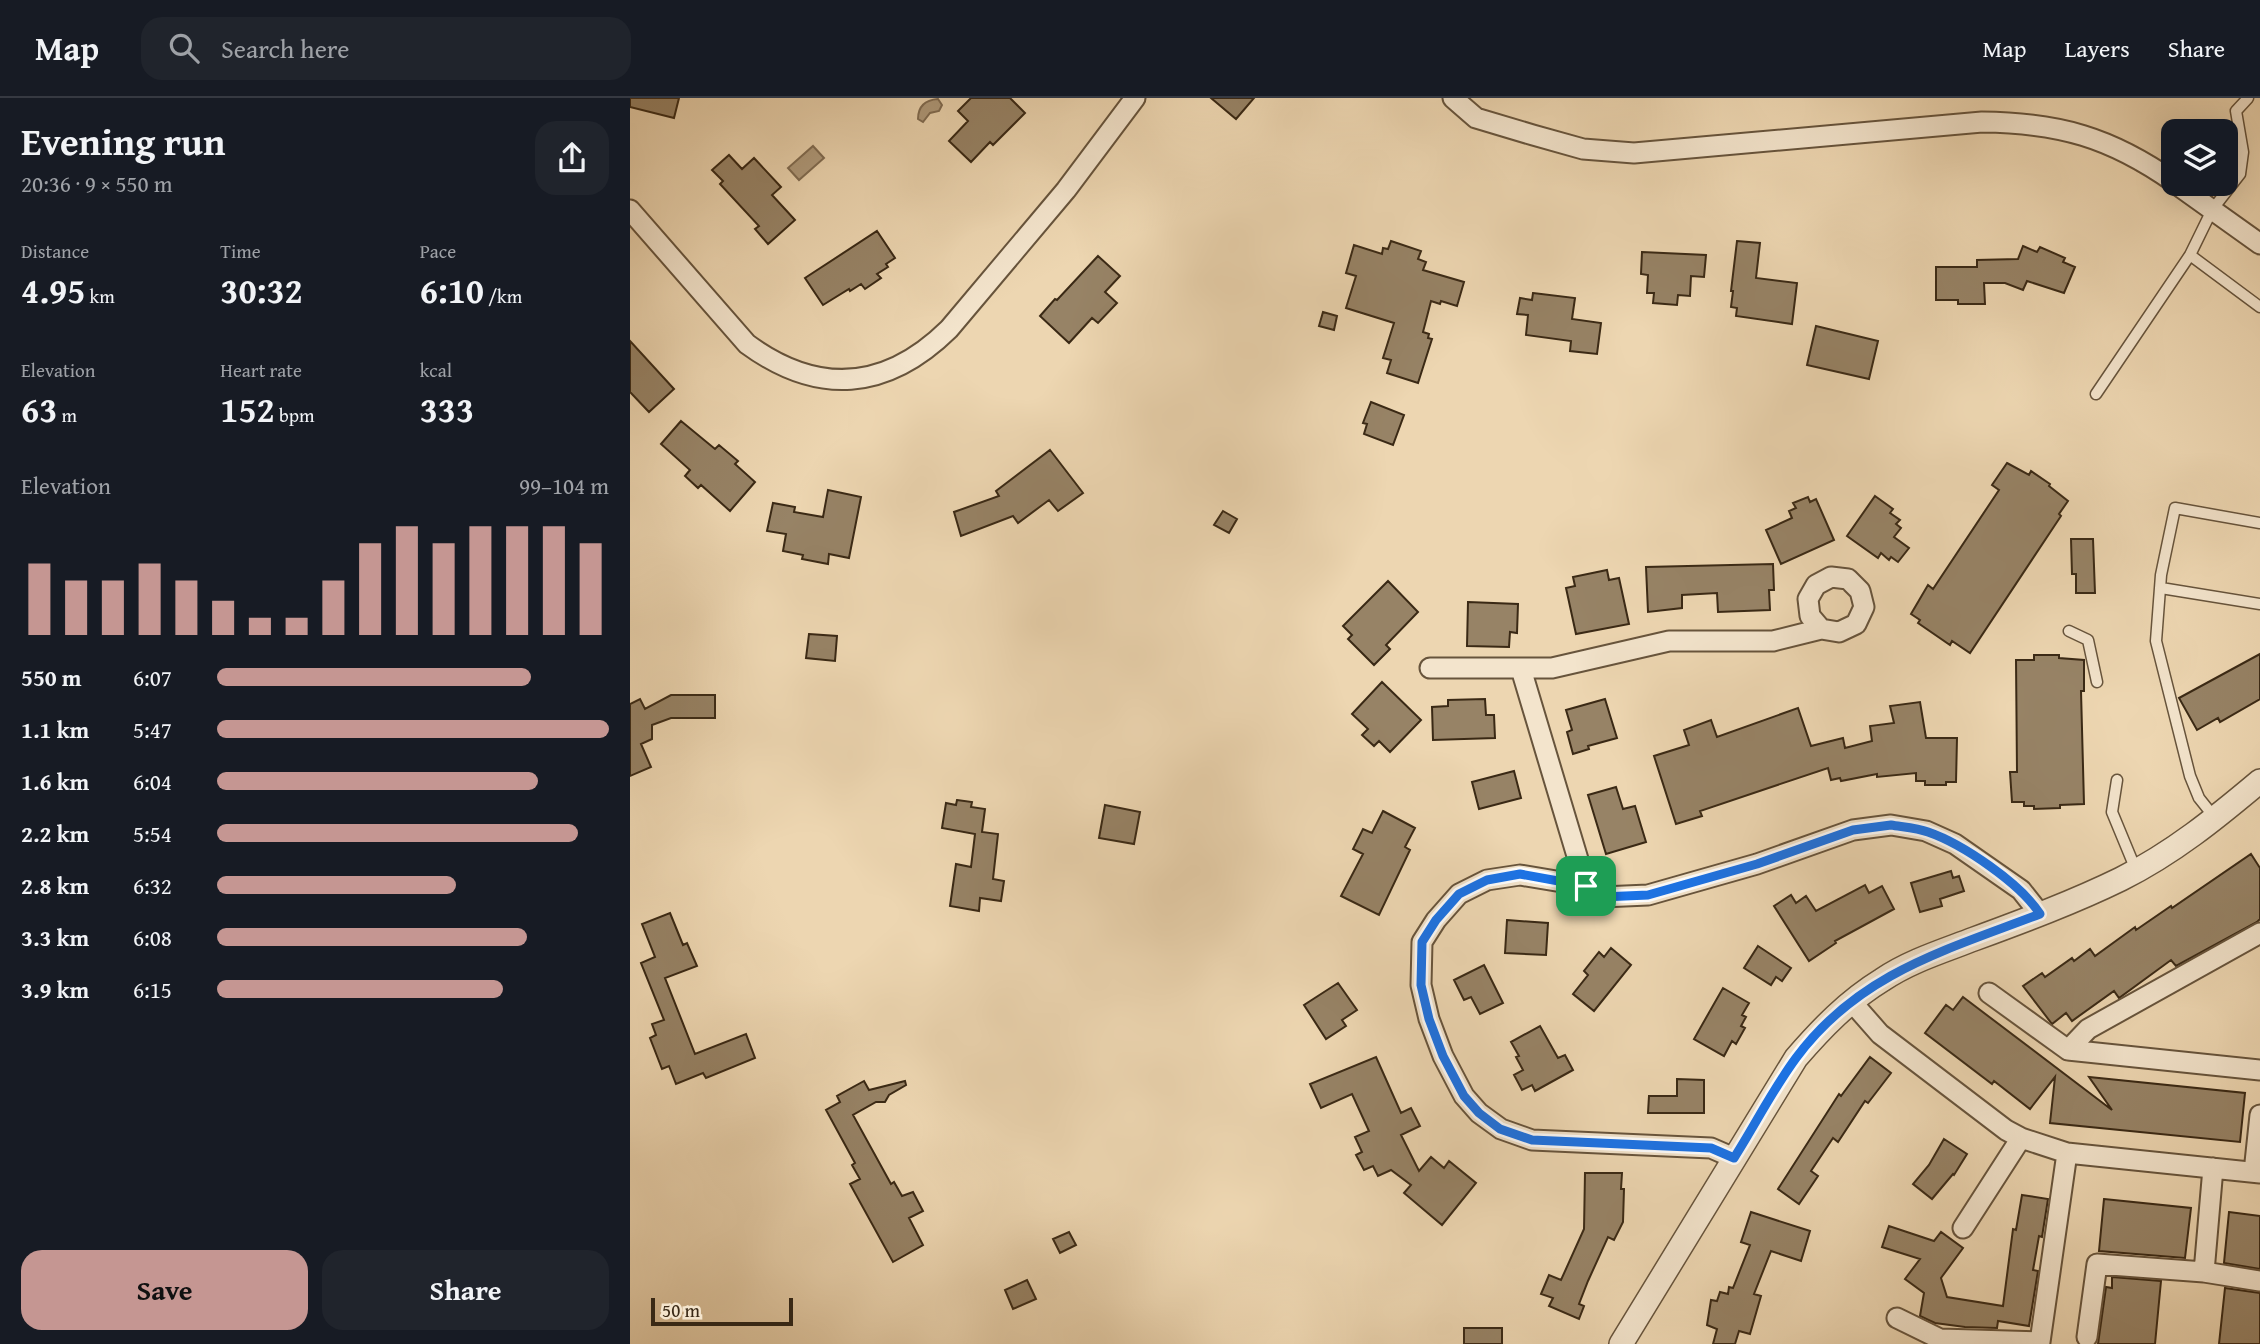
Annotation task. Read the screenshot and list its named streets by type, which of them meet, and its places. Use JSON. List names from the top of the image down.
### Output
{
  "scale_bar": "50 m",
  "page": {
    "header": "Map",
    "search": "Search here",
    "nav": ["Map", "Layers", "Share"],
    "heading": ["Evening run", "20:36 · 9 × 550 m"],
    "stats": [
      ["Distance", "4.95 km"],
      ["Time", "30:32"],
      ["Pace", "6:10 /km"],
      ["Elevation", "63 m"],
      ["Heart rate", "152 bpm"],
      ["kcal", "333"]
    ],
    "chart": ["Elevation", "99–104 m"],
    "list": [
      {
        "name": "550 m",
        "note": "6:07"
      },
      {
        "name": "1.1 km",
        "note": "5:47"
      },
      {
        "name": "1.6 km",
        "note": "6:04"
      },
      {
        "name": "2.2 km",
        "note": "5:54"
      },
      {
        "name": "2.8 km",
        "note": "6:32"
      },
      {
        "name": "3.3 km",
        "note": "6:08"
      },
      {
        "name": "3.9 km",
        "note": "6:15"
      }
    ],
    "buttons": ["Save", "Share"],
    "scale": "50 m"
  }
}
